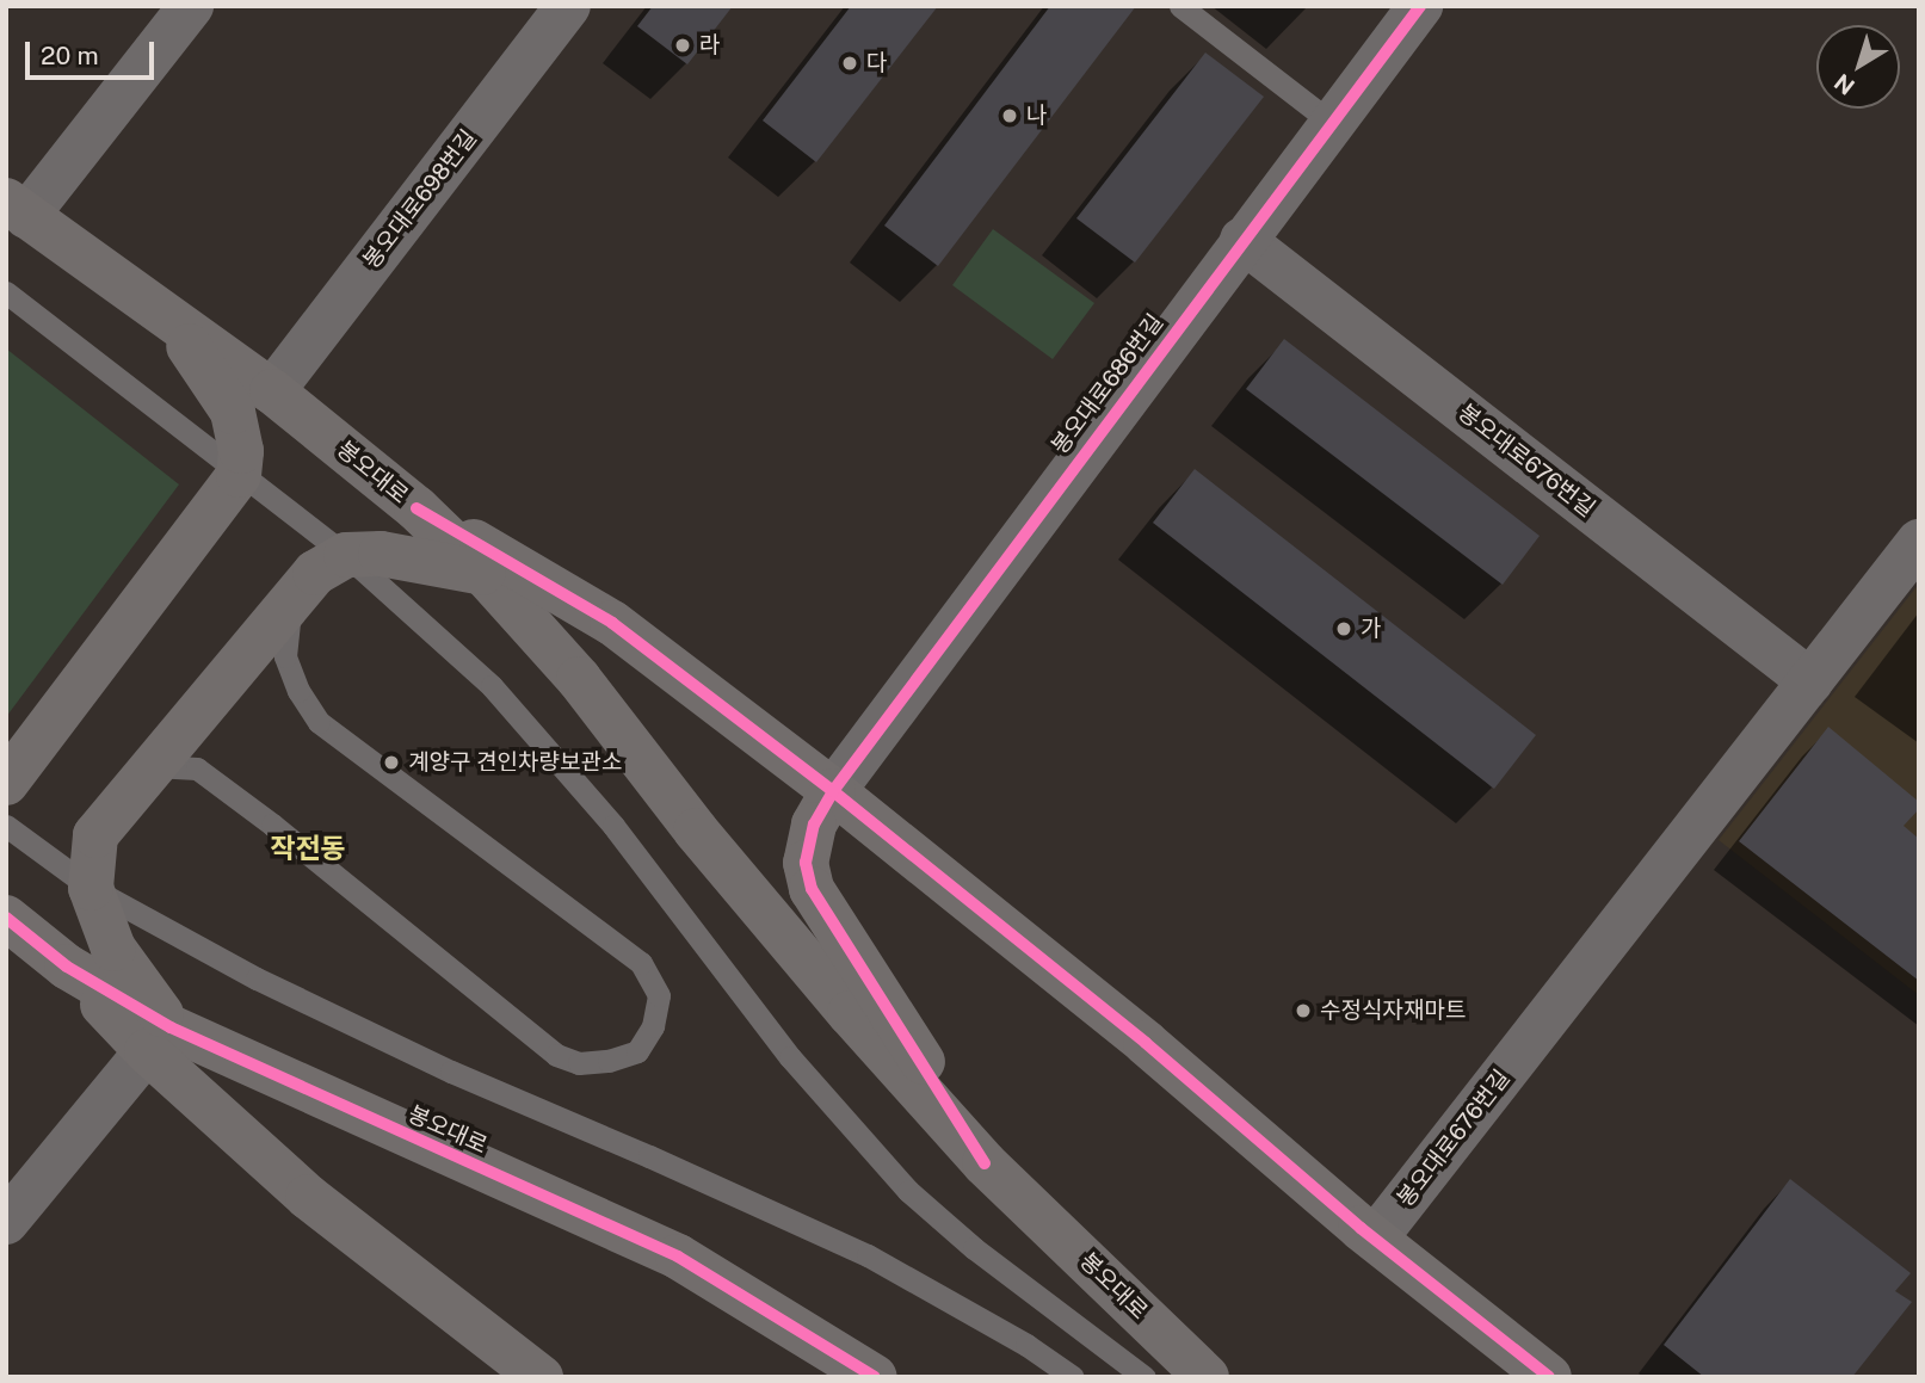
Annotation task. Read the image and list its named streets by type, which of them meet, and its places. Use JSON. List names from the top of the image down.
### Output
{
  "streets": {
    "main road": ["봉오대로"],
    "street": ["봉오대로698번길", "봉오대로686번길", "봉오대로676번길"]
  },
  "crossings": [
    ["봉오대로698번길", "봉오대로"],
    ["봉오대로686번길", "봉오대로676번길"]
  ],
  "districts": ["작전동"],
  "places": [
    "라",
    "다",
    "나",
    "가",
    "계양구 견인차량보관소",
    "수정식자재마트"
  ],
  "scale_bar": "20 m",
  "north": "bottom left"
}
